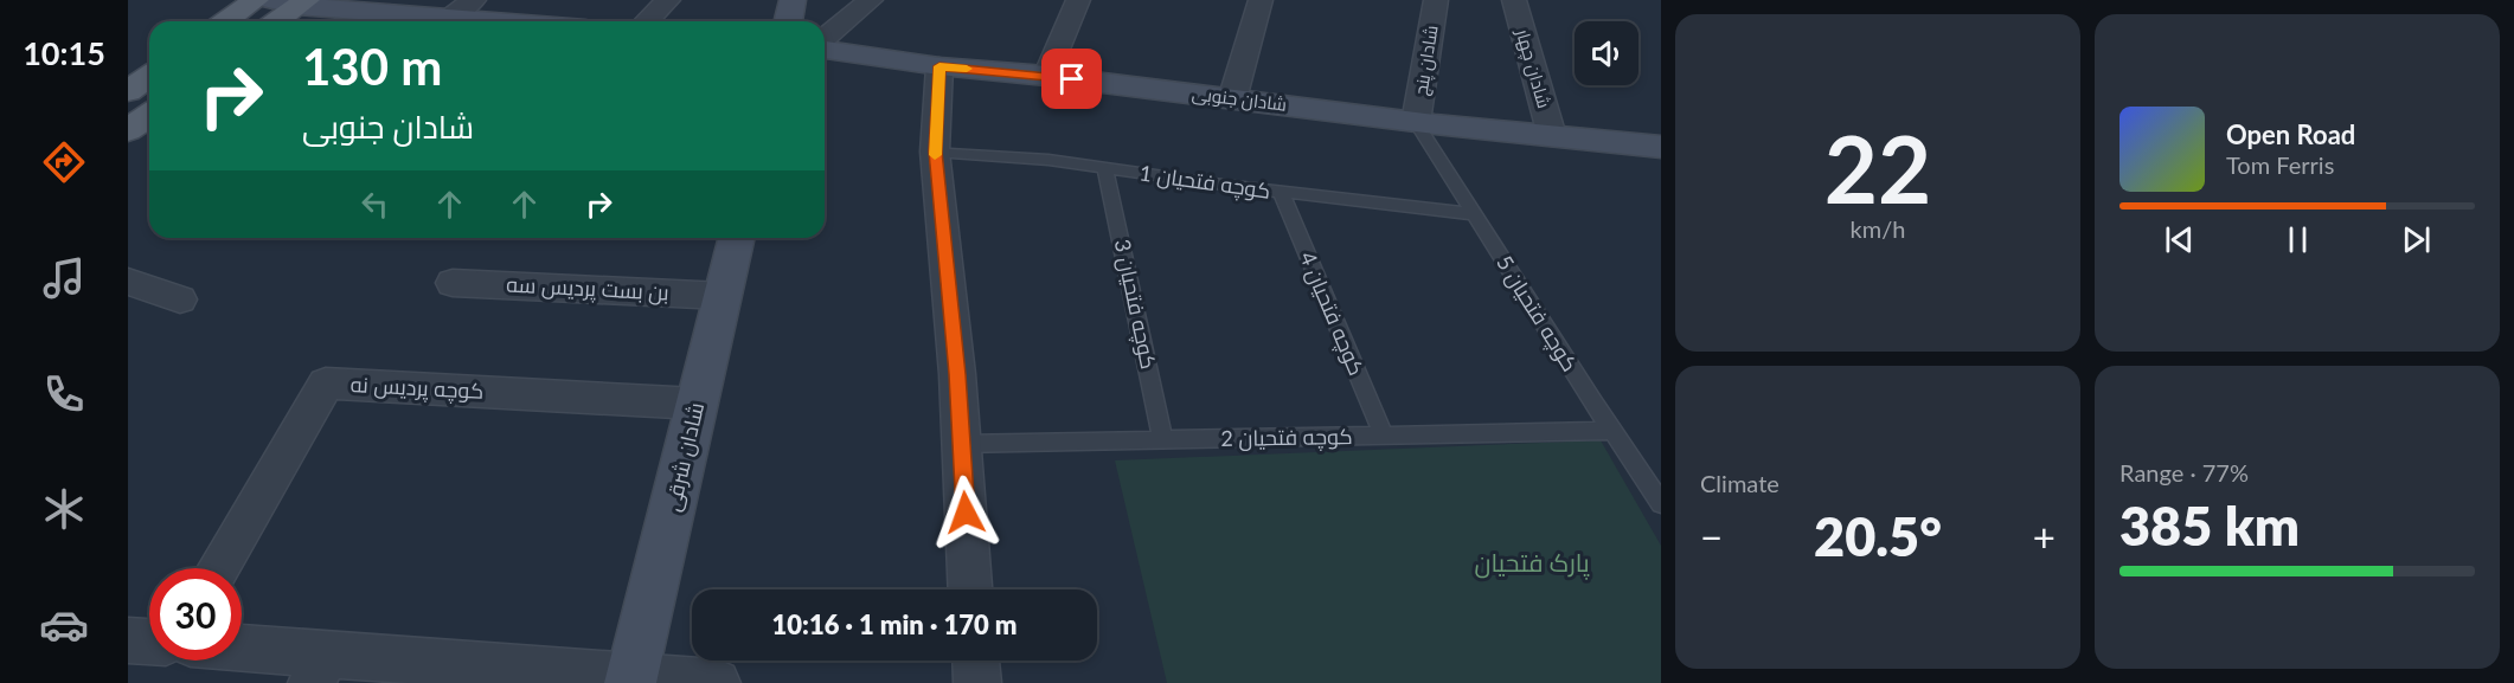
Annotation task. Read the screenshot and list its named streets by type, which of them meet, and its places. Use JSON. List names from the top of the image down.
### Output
{
  "streets": {
    "street": [
      "شادان پنج",
      "شادان چهار",
      "شادان جنوبی",
      "بن بست پردیس سه",
      "کوچه پردیس نه",
      "شادان شرقی"
    ],
    "lane": [
      "کوچه فتحیان 1",
      "کوچه فتحیان 3",
      "کوچه فتحیان 4",
      "کوچه فتحیان 5",
      "کوچه فتحیان 2"
    ]
  },
  "crossings": [
    ["شادان پنج", "شادان جنوبی"],
    ["شادان پنج", "کوچه فتحیان 5"],
    ["شادان چهار", "شادان جنوبی"],
    ["شادان جنوبی", "کوچه فتحیان 5"],
    ["کوچه فتحیان 1", "کوچه فتحیان 3"],
    ["کوچه فتحیان 1", "کوچه فتحیان 4"],
    ["کوچه فتحیان 1", "کوچه فتحیان 5"],
    ["بن بست پردیس سه", "شادان شرقی"],
    ["کوچه فتحیان 3", "کوچه فتحیان 2"],
    ["کوچه فتحیان 4", "کوچه فتحیان 2"],
    ["کوچه فتحیان 5", "کوچه فتحیان 2"],
    ["کوچه پردیس نه", "شادان شرقی"]
  ],
  "parks": ["پارک فتحیان"],
  "page": {
    "tabs": "10:15",
    "tile": [
      ["22", "km/h"],
      "Climate",
      ["Range · 77%", "385 km"]
    ],
    "turn": ["130 m", "شادان جنوبی"],
    "song": ["Open Road", "Tom Ferris"],
    "heat": ["−", "20.5°", "+"],
    "limit": "30",
    "trip": "10:16 · 1 min · 170 m"
  }
}
